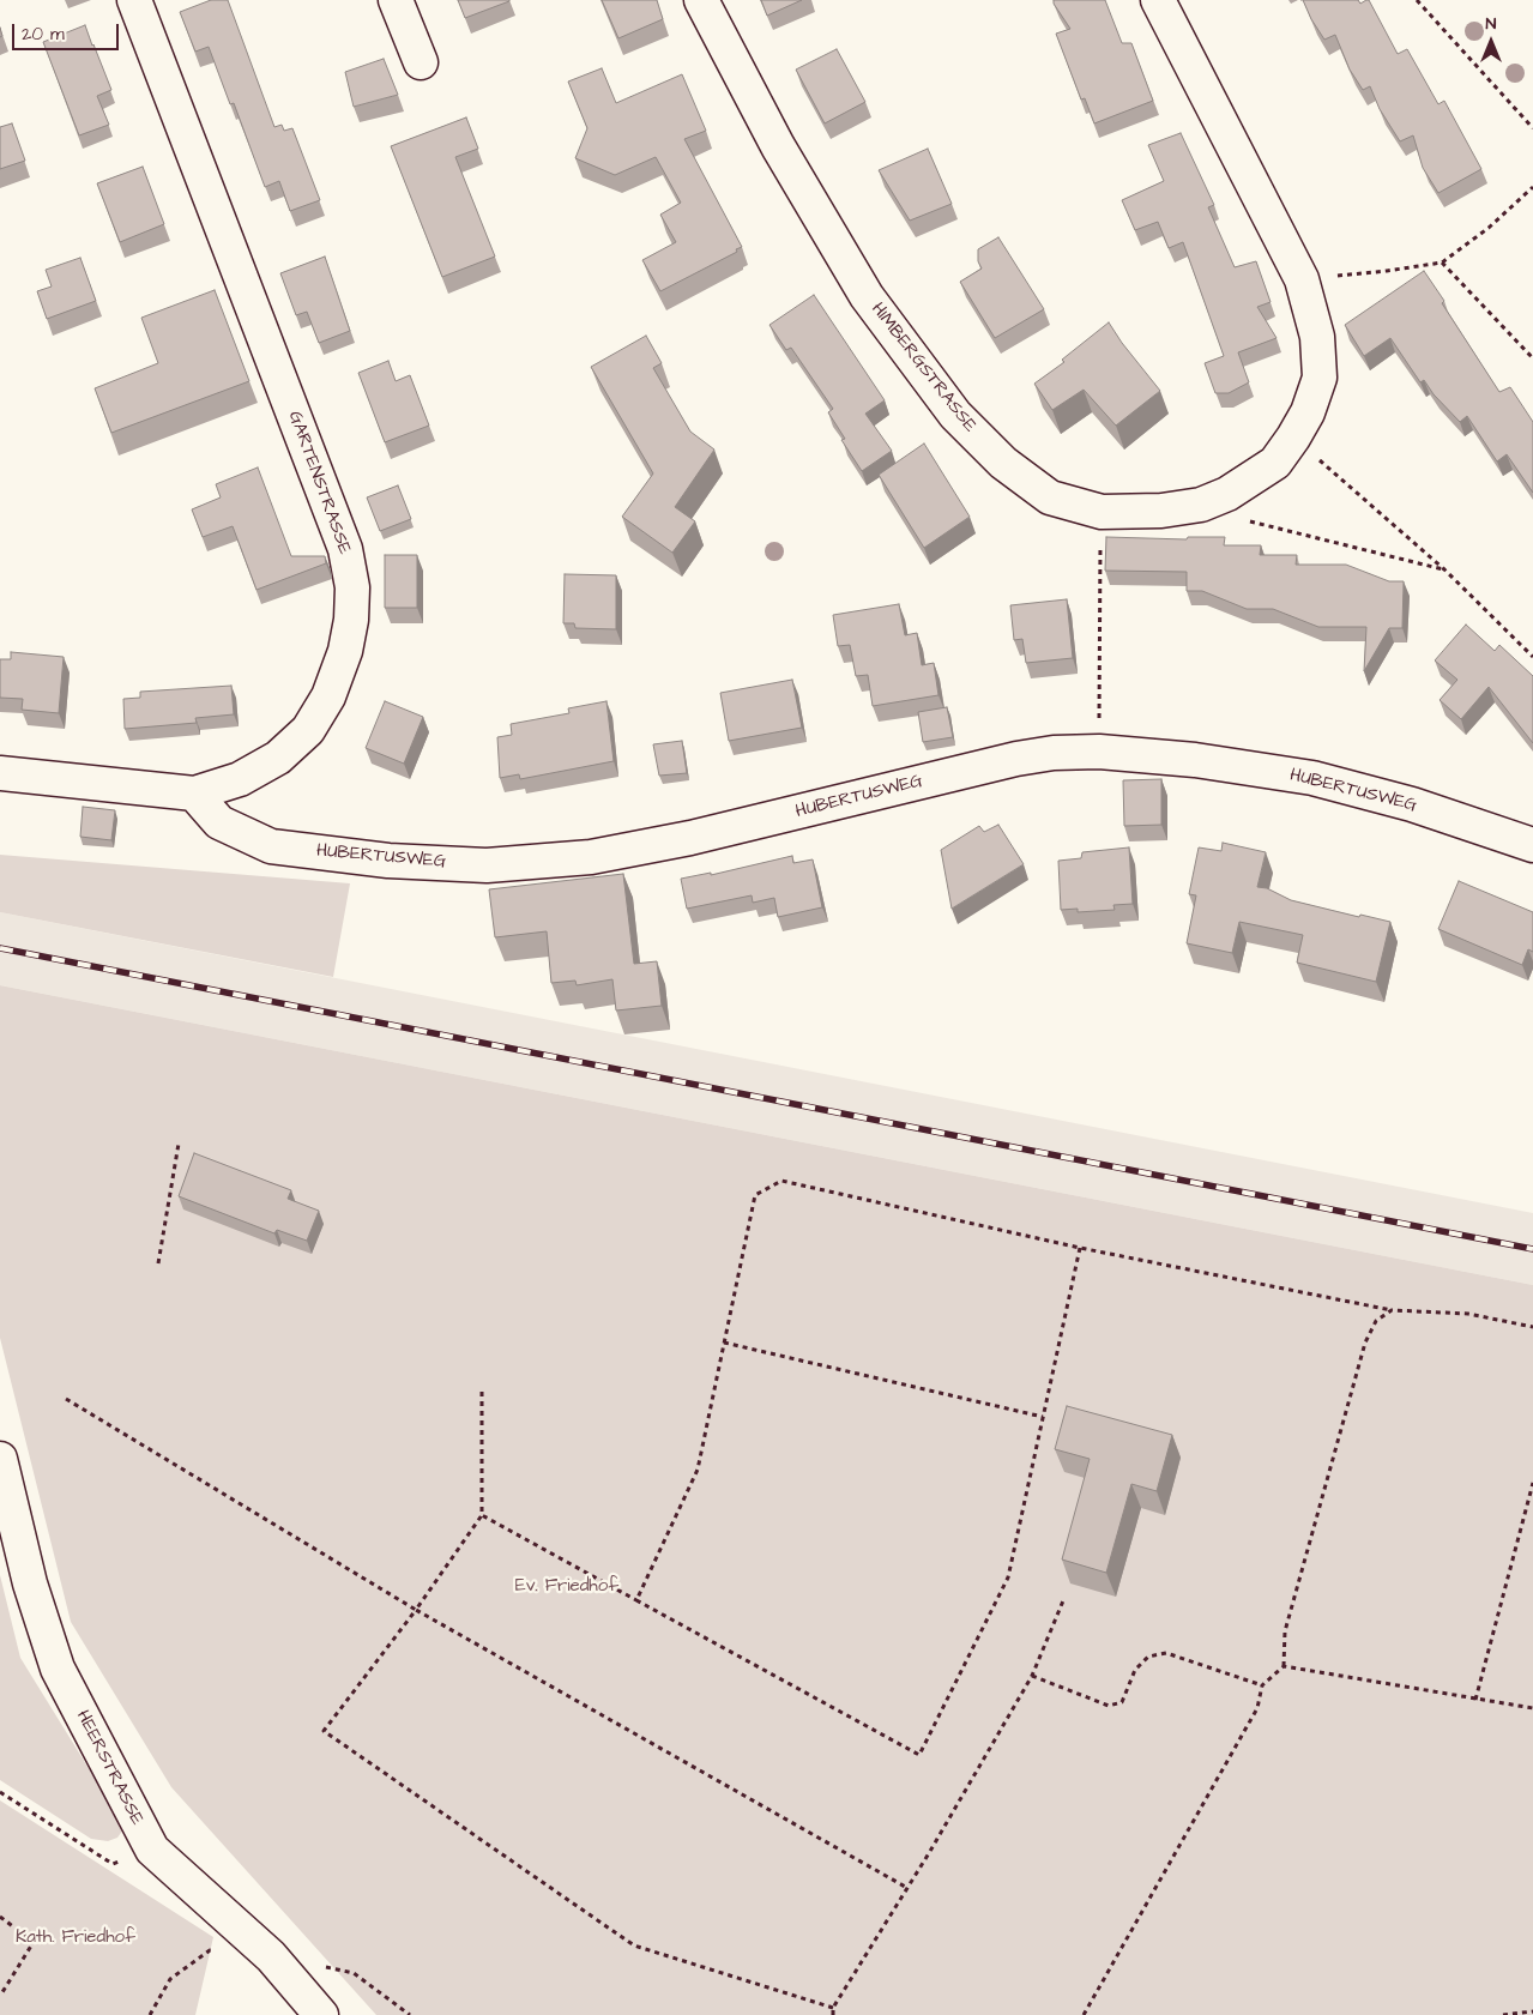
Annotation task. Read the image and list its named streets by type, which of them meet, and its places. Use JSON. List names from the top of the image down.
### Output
{
  "streets": {
    "street": [
      "HIMBERGSTRASSE",
      "GARTENSTRASSE",
      "HUBERTUSWEG",
      "HEERSTRASSE"
    ]
  },
  "crossings": [
    ["GARTENSTRASSE", "HUBERTUSWEG"]
  ],
  "parks": ["Ev. Friedhof", "Kath. Friedhof"],
  "scale_bar": "20 m",
  "north": "top"
}
